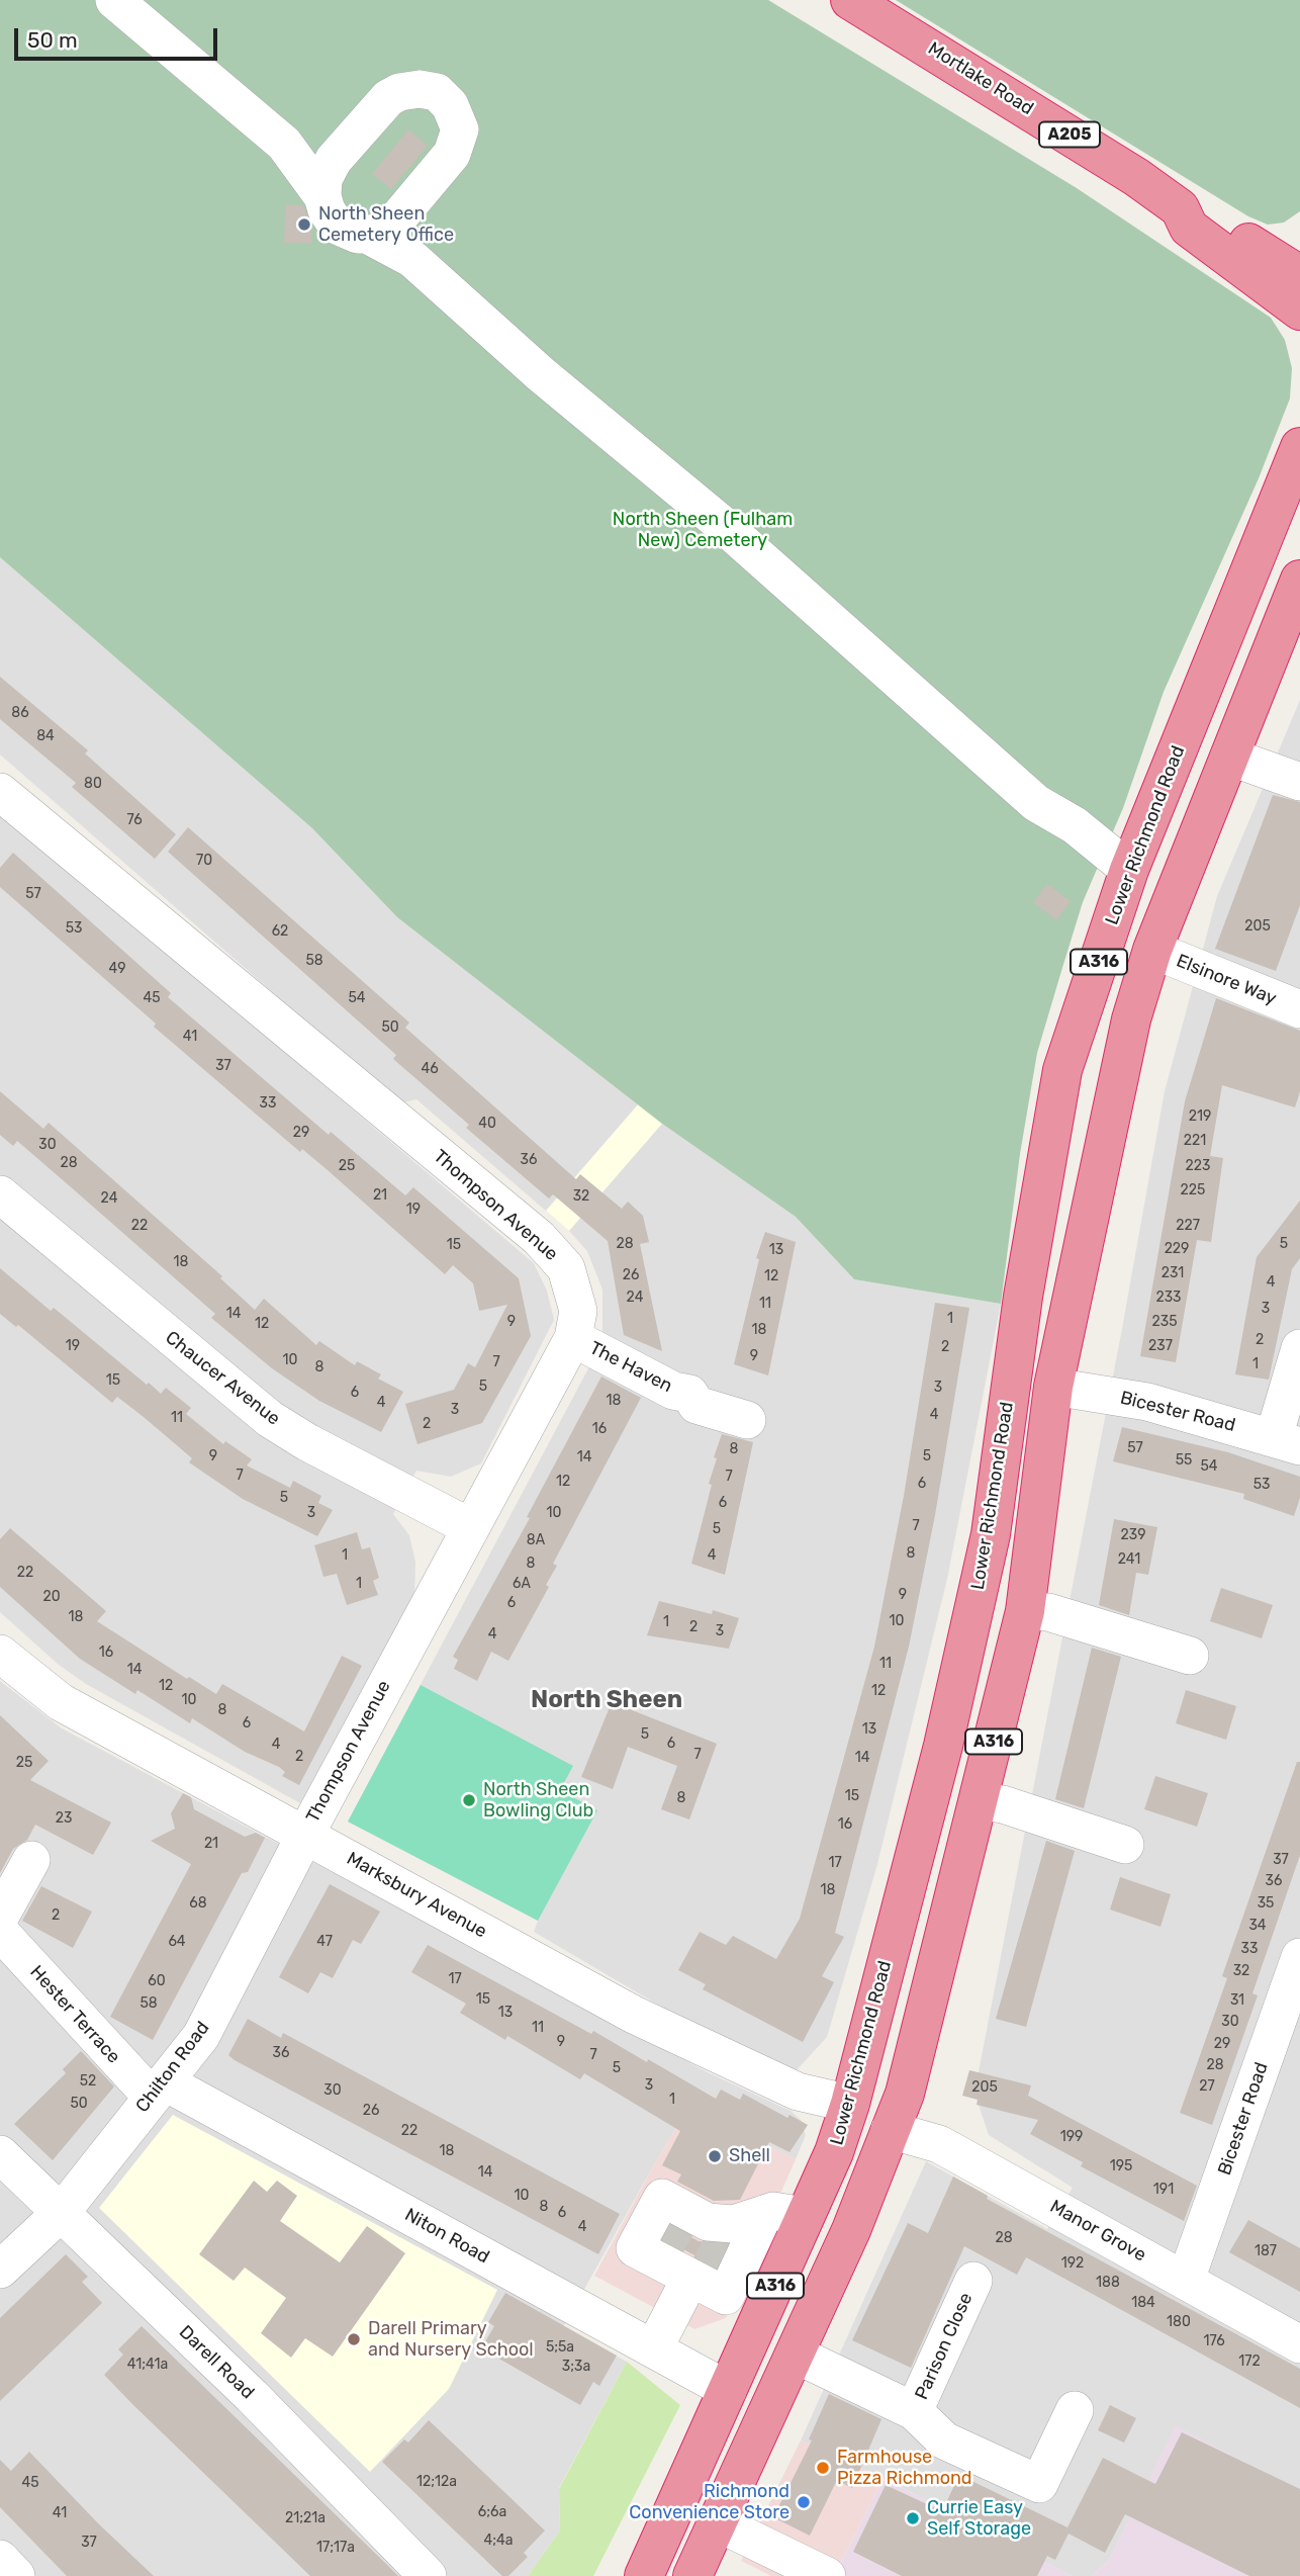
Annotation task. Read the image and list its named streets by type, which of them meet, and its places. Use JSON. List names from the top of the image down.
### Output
{
  "streets": {
    "highway": [
      "Mortlake Road",
      "A205",
      "Lower Richmond Road",
      "A316"
    ],
    "street": [
      "Elsinore Way",
      "Thompson Avenue",
      "The Haven",
      "Chaucer Avenue",
      "Bicester Road",
      "Marksbury Avenue",
      "Hester Terrace",
      "Chilton Road",
      "Manor Grove",
      "Niton Road",
      "Parison Close",
      "Darell Road"
    ]
  },
  "crossings": [
    ["Lower Richmond Road", "Marksbury Avenue"],
    ["Lower Richmond Road", "Niton Road"],
    ["A316", "Elsinore Way"],
    ["A316", "Bicester Road"],
    ["A316", "Manor Grove"],
    ["A316", "Parison Close"],
    ["Thompson Avenue", "The Haven"],
    ["Thompson Avenue", "Chaucer Avenue"],
    ["Thompson Avenue", "Marksbury Avenue"],
    ["Thompson Avenue", "Chilton Road"],
    ["Bicester Road", "Manor Grove"],
    ["Marksbury Avenue", "Chilton Road"],
    ["Hester Terrace", "Chilton Road"],
    ["Hester Terrace", "Niton Road"],
    ["Chilton Road", "Niton Road"],
    ["Chilton Road", "Darell Road"]
  ],
  "districts": ["North Sheen"],
  "parks": ["North Sheen (Fulham New) Cemetery"],
  "places": [
    "North Sheen Cemetery Office",
    "North Sheen Bowling Club",
    "Shell",
    "Darell Primary and Nursery School",
    "Farmhouse Pizza Richmond",
    "Richmond Convenience Store",
    "Currie Easy Self Storage"
  ],
  "house_numbers": [
    "86",
    "84",
    "80",
    "76",
    "70",
    "57",
    "205",
    "53",
    "62",
    "58",
    "49",
    "45",
    "54",
    "50",
    "41",
    "37",
    "46",
    "33",
    "219",
    "40",
    "29",
    "221",
    "30",
    "36",
    "28",
    "25",
    "223",
    "225",
    "21",
    "32",
    "24",
    "19",
    "22",
    "227",
    "28",
    "5",
    "15",
    "229",
    "13",
    "18",
    "231",
    "26",
    "12",
    "4",
    "24",
    "233",
    "11",
    "3",
    "14",
    "1",
    "9",
    "235",
    "12",
    "18",
    "2",
    "19",
    "237",
    "2",
    "9",
    "10",
    "7",
    "1",
    "8",
    "15",
    "5",
    "3",
    "6",
    "18",
    "4",
    "3",
    "4",
    "11",
    "2",
    "16",
    "57",
    "8",
    "9",
    "5",
    "14",
    "55",
    "54",
    "7",
    "7",
    "12",
    "6",
    "53",
    "5",
    "6",
    "3",
    "10",
    "7",
    "5",
    "239",
    "8A",
    "8",
    "1",
    "4",
    "241",
    "8",
    "22",
    "1",
    "6A",
    "9",
    "20",
    "6",
    "18",
    "10",
    "1",
    "2",
    "3",
    "4",
    "16",
    "11",
    "14",
    "12",
    "12",
    "10",
    "8",
    "6",
    "13",
    "5",
    "6",
    "4",
    "7",
    "2",
    "14",
    "25",
    "15",
    "8",
    "23",
    "16",
    "21",
    "37",
    "17",
    "36",
    "18",
    "68",
    "35",
    "2",
    "34",
    "64",
    "47",
    "33",
    "32",
    "17",
    "60",
    "15",
    "31",
    "58",
    "13",
    "30",
    "11",
    "9",
    "29",
    "36",
    "7",
    "28",
    "5",
    "52",
    "3",
    "27",
    "205",
    "30",
    "1",
    "50",
    "26",
    "22",
    "199",
    "18",
    "195",
    "14",
    "191",
    "10",
    "8",
    "6",
    "4",
    "28",
    "187",
    "192",
    "188",
    "184",
    "180",
    "176",
    "5;5a",
    "172",
    "41;41a",
    "3;3a",
    "12;12a",
    "45",
    "6;6a",
    "41",
    "21;21a",
    "4;4a",
    "37",
    "17;17a"
  ],
  "scale_bar": "50 m"
}
